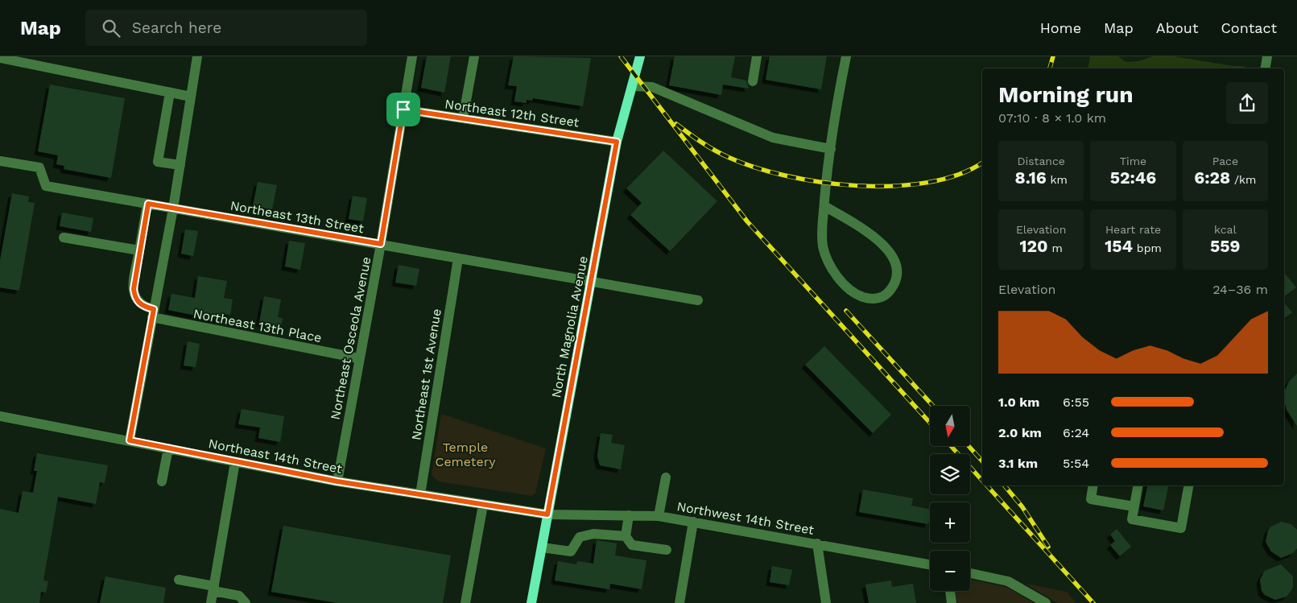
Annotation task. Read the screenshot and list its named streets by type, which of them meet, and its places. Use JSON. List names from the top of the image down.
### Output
{
  "streets": {
    "main road": ["North Magnolia Avenue"],
    "street": [
      "Northeast 12th Street",
      "Northeast 13th Street",
      "Northeast 13th Place",
      "Northeast Osceola Avenue",
      "Northeast 1st Avenue",
      "Northeast 14th Street",
      "Northwest 14th Street"
    ]
  },
  "crossings": [
    ["Northeast 12th Street", "North Magnolia Avenue"],
    ["Northeast 12th Street", "Northeast Osceola Avenue"],
    ["Northeast 13th Street", "North Magnolia Avenue"],
    ["Northeast 13th Street", "Northeast Osceola Avenue"],
    ["Northeast 13th Street", "Northeast 1st Avenue"],
    ["Northeast 13th Place", "Northeast Osceola Avenue"],
    ["North Magnolia Avenue", "Northeast 14th Street"],
    ["North Magnolia Avenue", "Northwest 14th Street"],
    ["Northeast Osceola Avenue", "Northeast 14th Street"],
    ["Northeast 1st Avenue", "Northeast 14th Street"],
    ["Northeast 14th Street", "Northwest 14th Street"]
  ],
  "parks": ["Temple Cemetery"],
  "north": "bottom",
  "page": {
    "header": "Map",
    "search": "Search here",
    "nav": [
      "Home",
      "Map",
      "About",
      "Contact"
    ],
    "heading": ["Morning run", "07:10 · 8 × 1.0 km"],
    "stats": [
      ["Distance", "8.16 km"],
      ["Time", "52:46"],
      ["Pace", "6:28 /km"],
      ["Elevation", "120 m"],
      ["Heart rate", "154 bpm"],
      ["kcal", "559"]
    ],
    "chart": ["Elevation", "24–36 m"],
    "list": [
      {
        "name": "1.0 km",
        "note": "6:55"
      },
      {
        "name": "2.0 km",
        "note": "6:24"
      },
      {
        "name": "3.1 km",
        "note": "5:54"
      }
    ],
    "map_buttons": ["+", "−"]
  }
}
